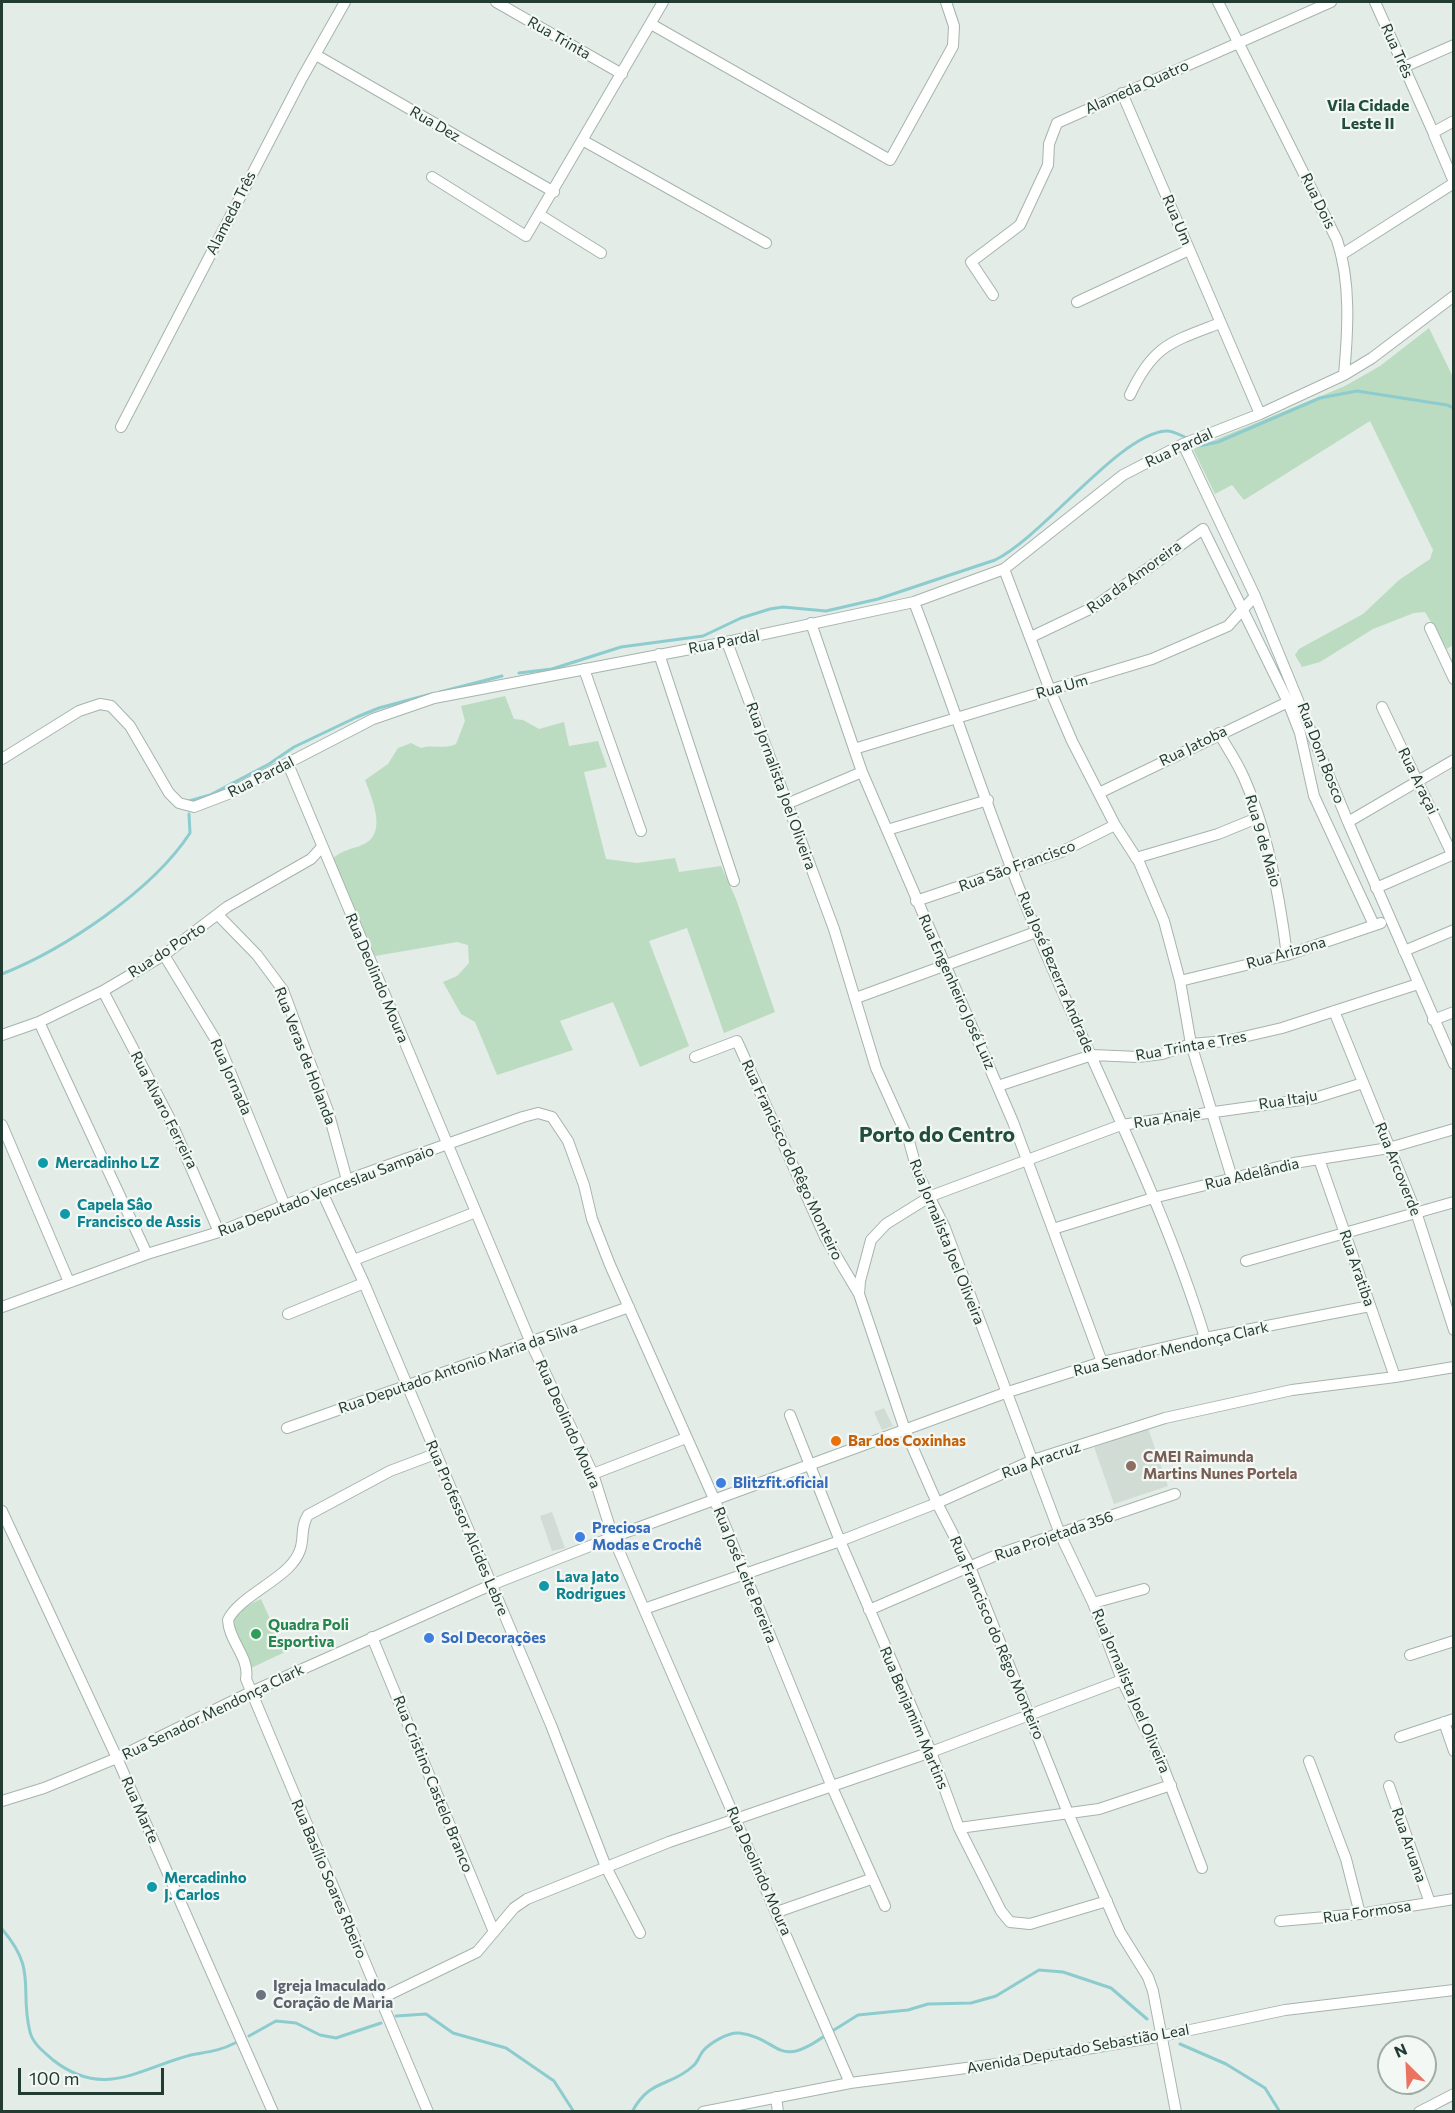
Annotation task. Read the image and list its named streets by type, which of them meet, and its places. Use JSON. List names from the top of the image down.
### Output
{
  "streets": {
    "street": [
      "Rua Trinta",
      "Rua Três",
      "Alameda Quatro",
      "Rua Dez",
      "Rua Dois",
      "Alameda Três",
      "Rua Um",
      "Rua Pardal",
      "Rua da Amoreira",
      "Rua Jatoba",
      "Rua Dom Bosco",
      "Rua Araçai",
      "Rua Jornalista Joel Oliveira",
      "Rua 9 de Maio",
      "Rua São Francisco",
      "Rua do Porto",
      "Rua Arizona",
      "Rua José Bezerra Andrade",
      "Rua Deolindo Moura",
      "Rua Engenheiro José Luiz",
      "Rua Trinta e Tres",
      "Rua Veras de Holanda",
      "Rua Jornada",
      "Rua Itaju",
      "Rua Alvaro Ferreira",
      "Rua Anaje",
      "Rua Francisco do Rêgo Monteiro",
      "Rua Arcoverde",
      "Rua Adelândia",
      "Rua Deputado Venceslau Sampaio",
      "Rua Aratiba",
      "Rua Senador Mendonça Clark",
      "Rua Deputado Antonio Maria da Silva",
      "Rua Aracruz",
      "Rua Professor Alcides Lebre",
      "Rua Projetada 356",
      "Rua José Leite Pereira",
      "Rua Benjamim Martins",
      "Rua Cristino Castelo Branco",
      "Rua Marte",
      "Rua Aruana",
      "Rua Basílio Soares Rbeiro",
      "Rua Formosa",
      "Avenida Deputado Sebastião Leal"
    ]
  },
  "crossings": [
    ["Alameda Quatro", "Rua Dois"],
    ["Alameda Quatro", "Rua Um"],
    ["Rua Dez", "Alameda Três"],
    ["Rua Dois", "Rua Pardal"],
    ["Rua Um", "Rua Pardal"],
    ["Rua Um", "Rua da Amoreira"],
    ["Rua Um", "Rua Dom Bosco"],
    ["Rua Um", "Rua José Bezerra Andrade"],
    ["Rua Um", "Rua Engenheiro José Luiz"],
    ["Rua Pardal", "Rua Dom Bosco"],
    ["Rua Pardal", "Rua Jornalista Joel Oliveira"],
    ["Rua Pardal", "Rua José Bezerra Andrade"],
    ["Rua Pardal", "Rua Deolindo Moura"],
    ["Rua Pardal", "Rua Engenheiro José Luiz"],
    ["Rua Jatoba", "Rua 9 de Maio"],
    ["Rua Dom Bosco", "Rua Arizona"],
    ["Rua Jornalista Joel Oliveira", "Rua Senador Mendonça Clark"],
    ["Rua Jornalista Joel Oliveira", "Rua Aracruz"],
    ["Rua Jornalista Joel Oliveira", "Rua Projetada 356"],
    ["Rua 9 de Maio", "Rua Arizona"],
    ["Rua São Francisco", "Rua José Bezerra Andrade"],
    ["Rua São Francisco", "Rua Engenheiro José Luiz"],
    ["Rua do Porto", "Rua Deolindo Moura"],
    ["Rua do Porto", "Rua Veras de Holanda"],
    ["Rua do Porto", "Rua Jornada"],
    ["Rua do Porto", "Rua Alvaro Ferreira"],
    ["Rua José Bezerra Andrade", "Rua Trinta e Tres"],
    ["Rua José Bezerra Andrade", "Rua Anaje"],
    ["Rua José Bezerra Andrade", "Rua Adelândia"],
    ["Rua José Bezerra Andrade", "Rua Senador Mendonça Clark"],
    ["Rua Deolindo Moura", "Rua Deputado Venceslau Sampaio"],
    ["Rua Deolindo Moura", "Rua Senador Mendonça Clark"],
    ["Rua Deolindo Moura", "Rua Deputado Antonio Maria da Silva"],
    ["Rua Deolindo Moura", "Rua Aracruz"],
    ["Rua Deolindo Moura", "Avenida Deputado Sebastião Leal"],
    ["Rua Engenheiro José Luiz", "Rua Trinta e Tres"],
    ["Rua Engenheiro José Luiz", "Rua Adelândia"],
    ["Rua Engenheiro José Luiz", "Rua Senador Mendonça Clark"],
    ["Rua Trinta e Tres", "Rua Arcoverde"],
    ["Rua Veras de Holanda", "Rua Deputado Venceslau Sampaio"],
    ["Rua Jornada", "Rua Deputado Venceslau Sampaio"],
    ["Rua Itaju", "Rua Anaje"],
    ["Rua Itaju", "Rua Arcoverde"],
    ["Rua Alvaro Ferreira", "Rua Deputado Venceslau Sampaio"],
    ["Rua Francisco do Rêgo Monteiro", "Rua Senador Mendonça Clark"],
    ["Rua Francisco do Rêgo Monteiro", "Rua Aracruz"],
    ["Rua Francisco do Rêgo Monteiro", "Rua Projetada 356"],
    ["Rua Francisco do Rêgo Monteiro", "Rua Benjamim Martins"],
    ["Rua Francisco do Rêgo Monteiro", "Avenida Deputado Sebastião Leal"],
    ["Rua Arcoverde", "Rua Adelândia"],
    ["Rua Adelândia", "Rua Aratiba"],
    ["Rua Deputado Venceslau Sampaio", "Rua Professor Alcides Lebre"],
    ["Rua Deputado Venceslau Sampaio", "Rua José Leite Pereira"],
    ["Rua Aratiba", "Rua Senador Mendonça Clark"],
    ["Rua Aratiba", "Rua Aracruz"],
    ["Rua Senador Mendonça Clark", "Rua Professor Alcides Lebre"],
    ["Rua Senador Mendonça Clark", "Rua José Leite Pereira"],
    ["Rua Senador Mendonça Clark", "Rua Benjamim Martins"],
    ["Rua Senador Mendonça Clark", "Rua Cristino Castelo Branco"],
    ["Rua Senador Mendonça Clark", "Rua Marte"],
    ["Rua Senador Mendonça Clark", "Rua Basílio Soares Rbeiro"],
    ["Rua Deputado Antonio Maria da Silva", "Rua Professor Alcides Lebre"],
    ["Rua Deputado Antonio Maria da Silva", "Rua José Leite Pereira"],
    ["Rua Aracruz", "Rua José Leite Pereira"],
    ["Rua Aracruz", "Rua Benjamim Martins"],
    ["Rua Professor Alcides Lebre", "Rua Basílio Soares Rbeiro"],
    ["Rua Projetada 356", "Rua Benjamim Martins"],
    ["Rua Aruana", "Rua Formosa"]
  ],
  "districts": ["Vila Cidade Leste II", "Porto do Centro"],
  "places": [
    "Mercadinho LZ",
    "Capela Sâo Francisco de Assis",
    "Bar dos Coxinhas",
    "CMEI Raimunda Martins Nunes Portela",
    "Blitzfit.oficial",
    "Preciosa Modas e Crochê",
    "Lava Jato Rodrigues",
    "Quadra Poli Esportiva",
    "Sol Decorações",
    "Mercadinho J. Carlos",
    "Igreja Imaculado Coração de Maria"
  ],
  "scale_bar": "100 m",
  "north": "top left"
}
